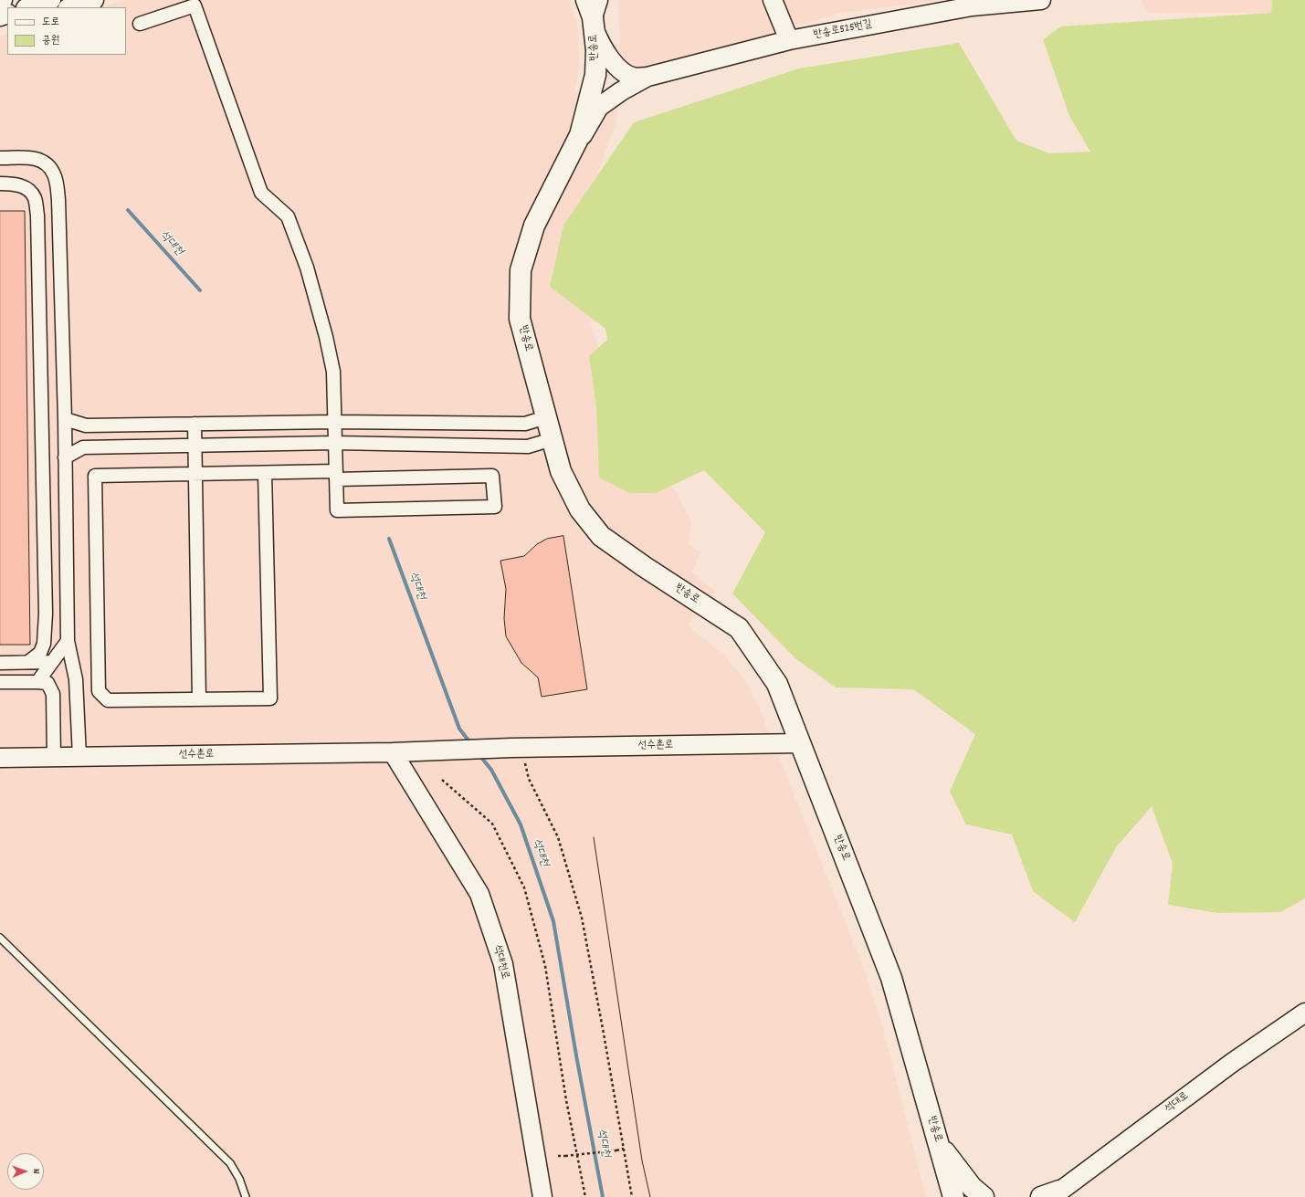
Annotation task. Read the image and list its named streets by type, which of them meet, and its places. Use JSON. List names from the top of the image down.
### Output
{
  "streets": {
    "main road": [
      "반송로525번길",
      "반송로",
      "선수촌로",
      "석대천로",
      "석대로"
    ]
  },
  "crossings": [
    ["반송로", "선수촌로"],
    ["선수촌로", "석대천로"]
  ],
  "water": ["석대천"],
  "legend": ["도로", "공원"],
  "north": "right"
}
